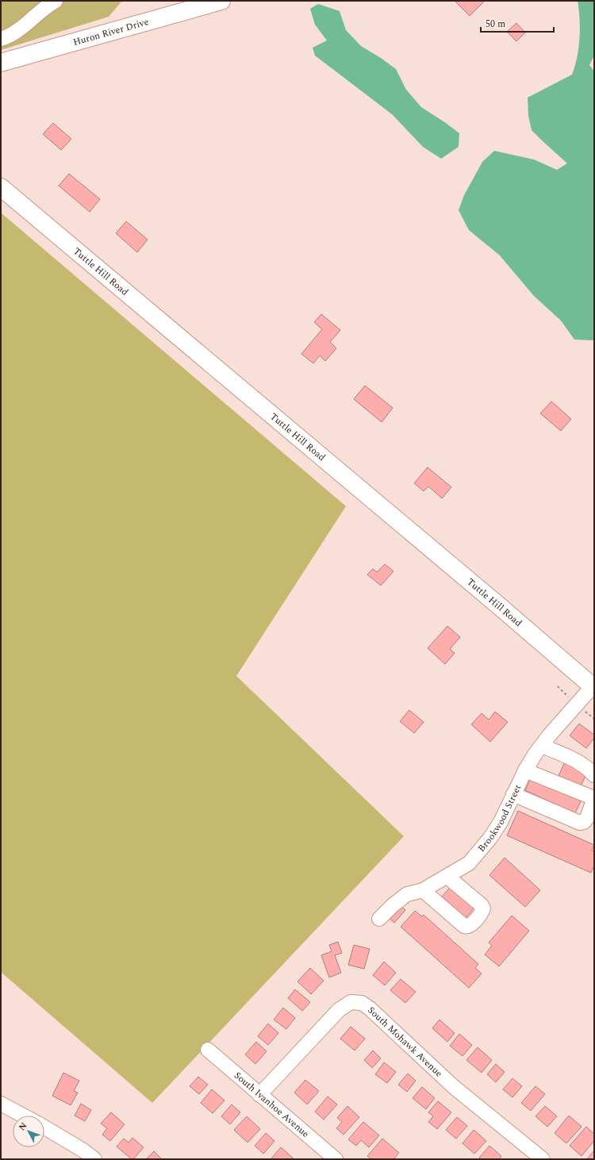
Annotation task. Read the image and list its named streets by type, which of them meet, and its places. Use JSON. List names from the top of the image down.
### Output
{
  "streets": {
    "main road": ["Huron River Drive", "Tuttle Hill Road"],
    "street": ["Brookwood Street", "South Mohawk Avenue", "South Ivanhoe Avenue"]
  },
  "crossings": [
    ["Tuttle Hill Road", "Brookwood Street"],
    ["South Mohawk Avenue", "South Ivanhoe Avenue"]
  ],
  "scale_bar": "50 m",
  "north": "top left"
}
